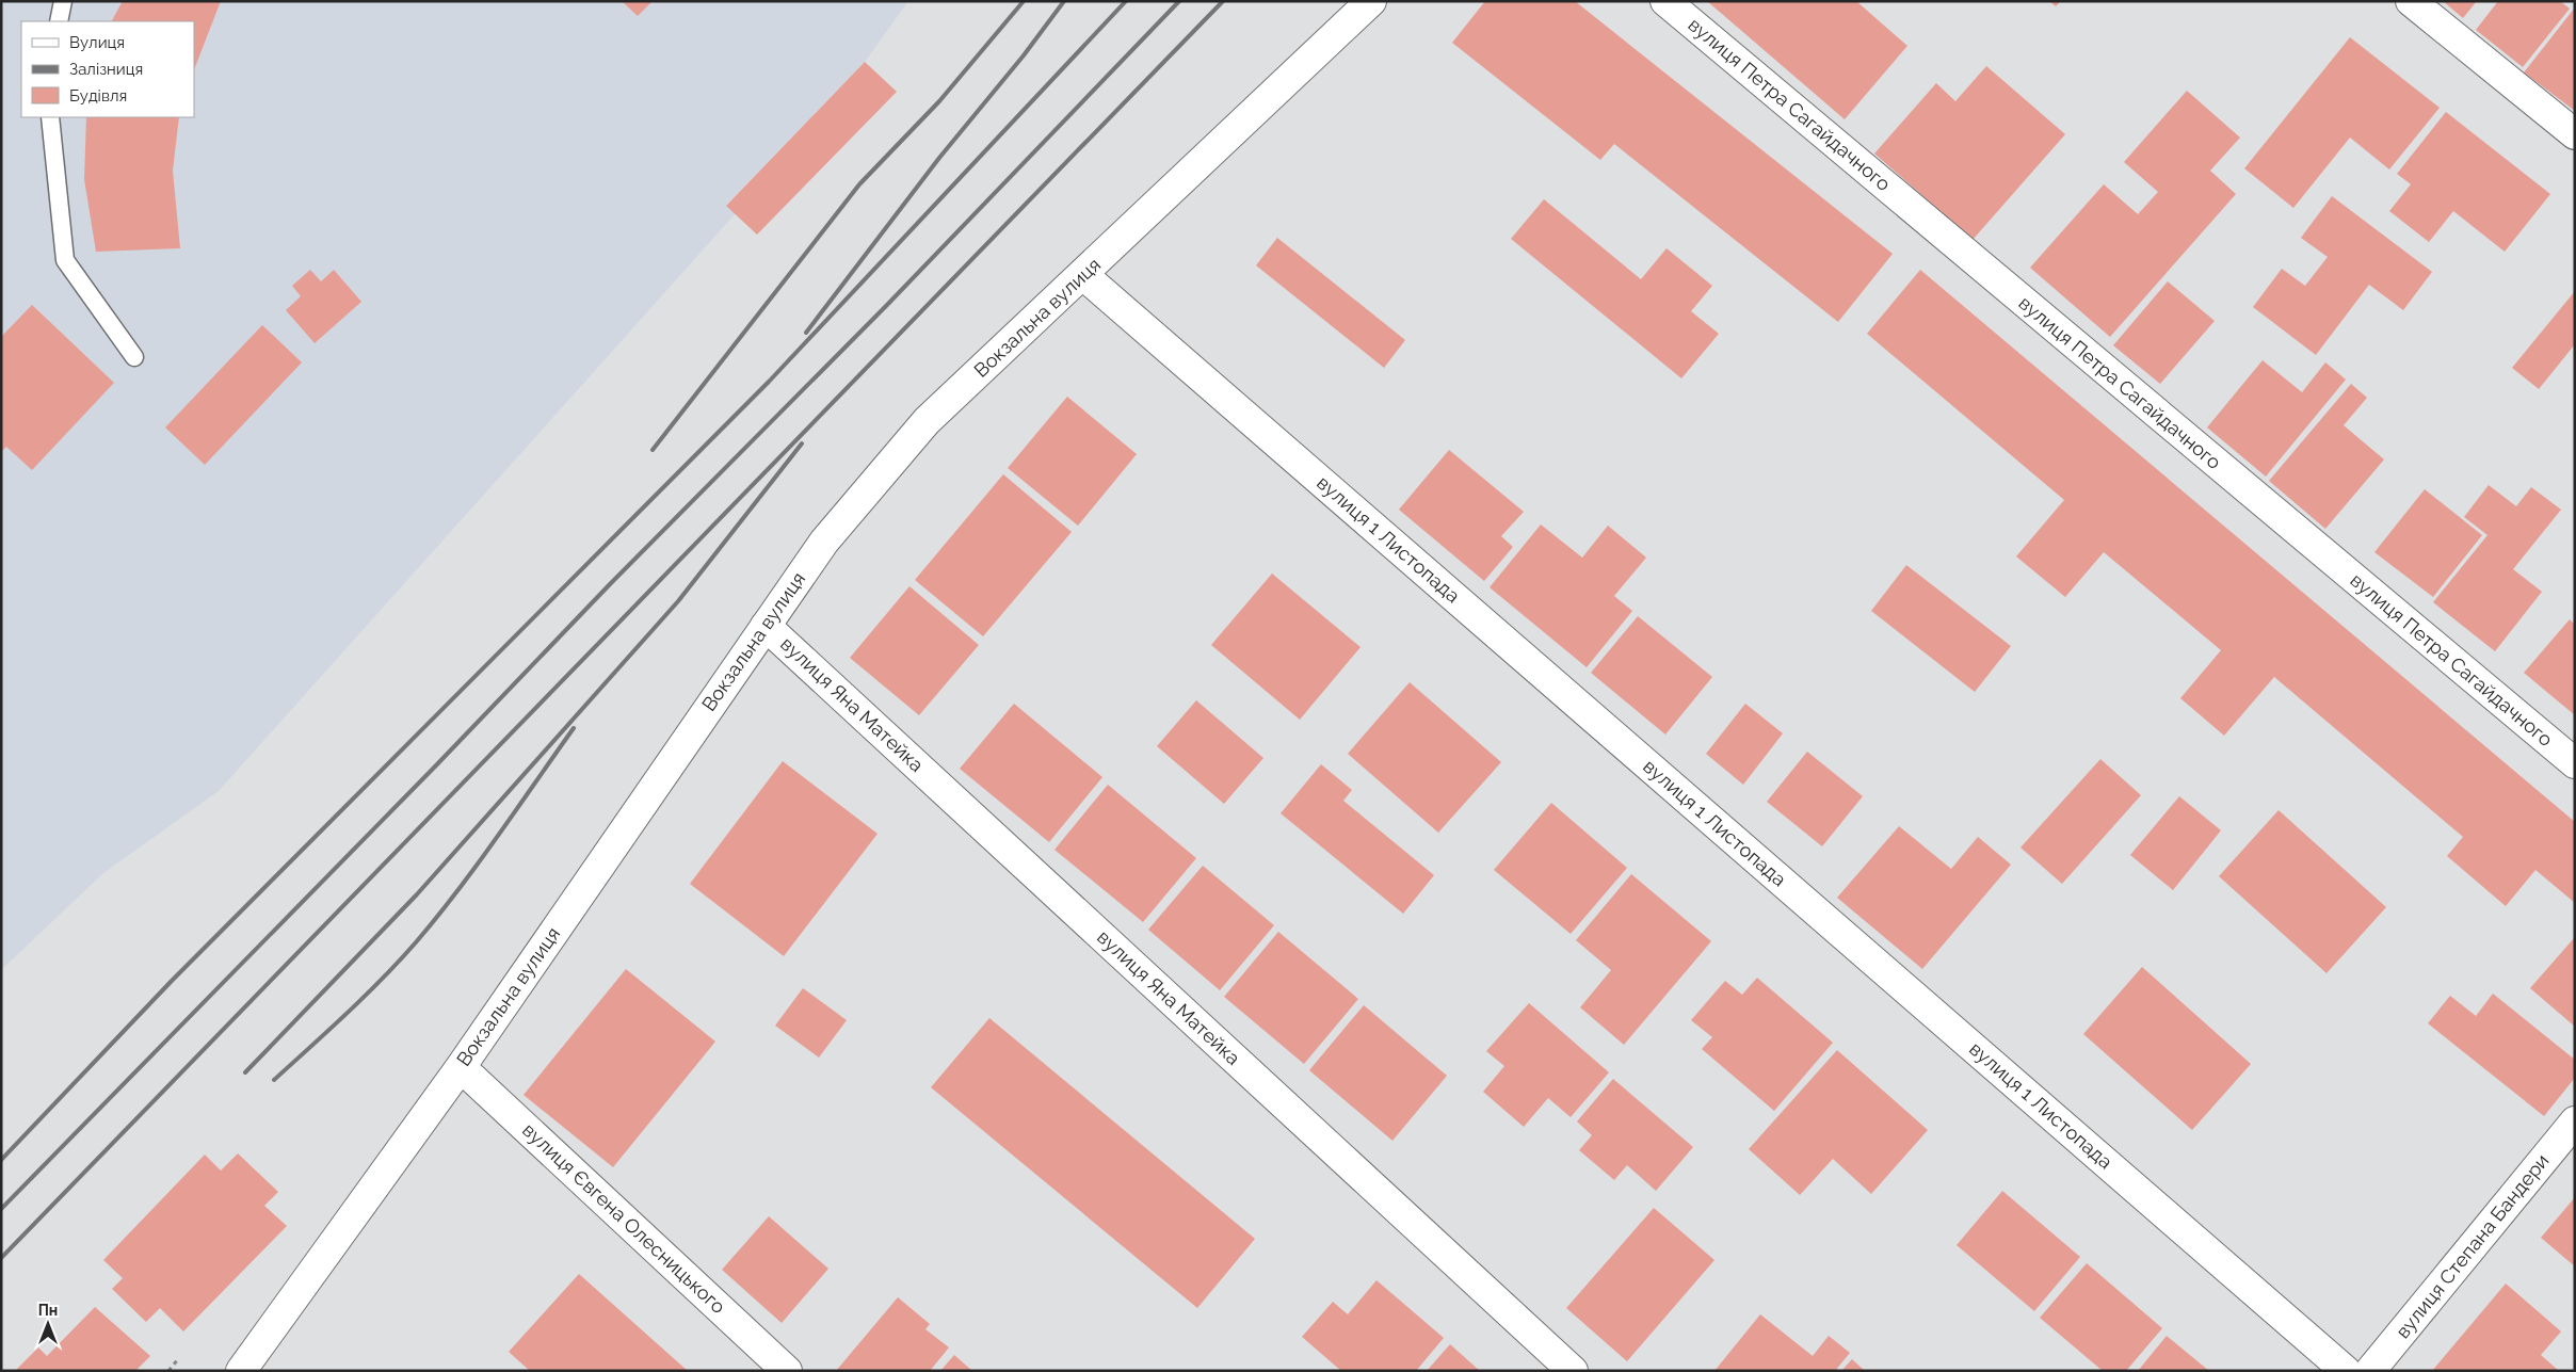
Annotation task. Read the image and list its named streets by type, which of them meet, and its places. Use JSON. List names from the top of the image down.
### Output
{
  "streets": {
    "street": [
      "вулиця Петра Сагайдачного",
      "Вокзальна вулиця",
      "вулиця 1 Листопада",
      "вулиця Яна Матейка",
      "вулиця Євгена Олесницького",
      "вулиця Степана Бандери"
    ]
  },
  "crossings": [
    ["Вокзальна вулиця", "вулиця 1 Листопада"],
    ["Вокзальна вулиця", "вулиця Яна Матейка"],
    ["Вокзальна вулиця", "вулиця Євгена Олесницького"]
  ],
  "legend": ["Вулиця", "Залізниця", "Будівля"],
  "north": "top"
}
